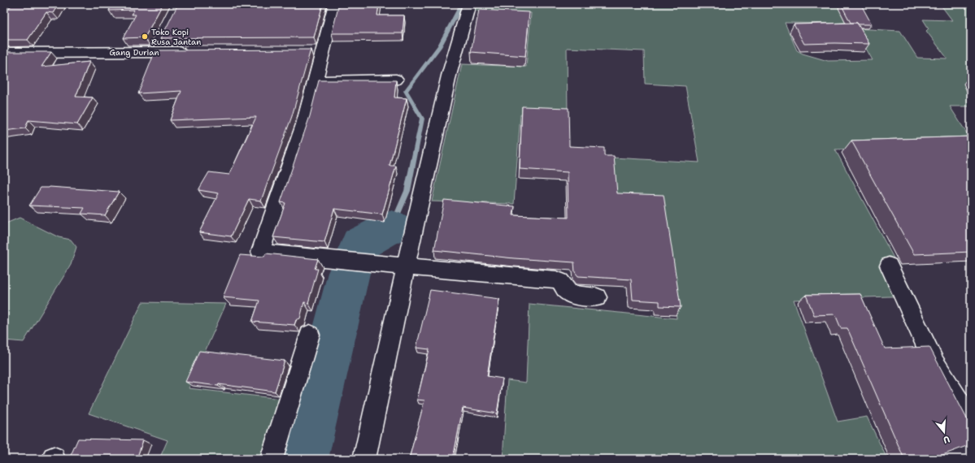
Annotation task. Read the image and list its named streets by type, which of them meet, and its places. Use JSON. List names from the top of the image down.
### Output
{
  "streets": {
    "street": ["Gang Durian"]
  },
  "places": ["Toko Kopi Rusa Jantan"],
  "north": "bottom"
}
